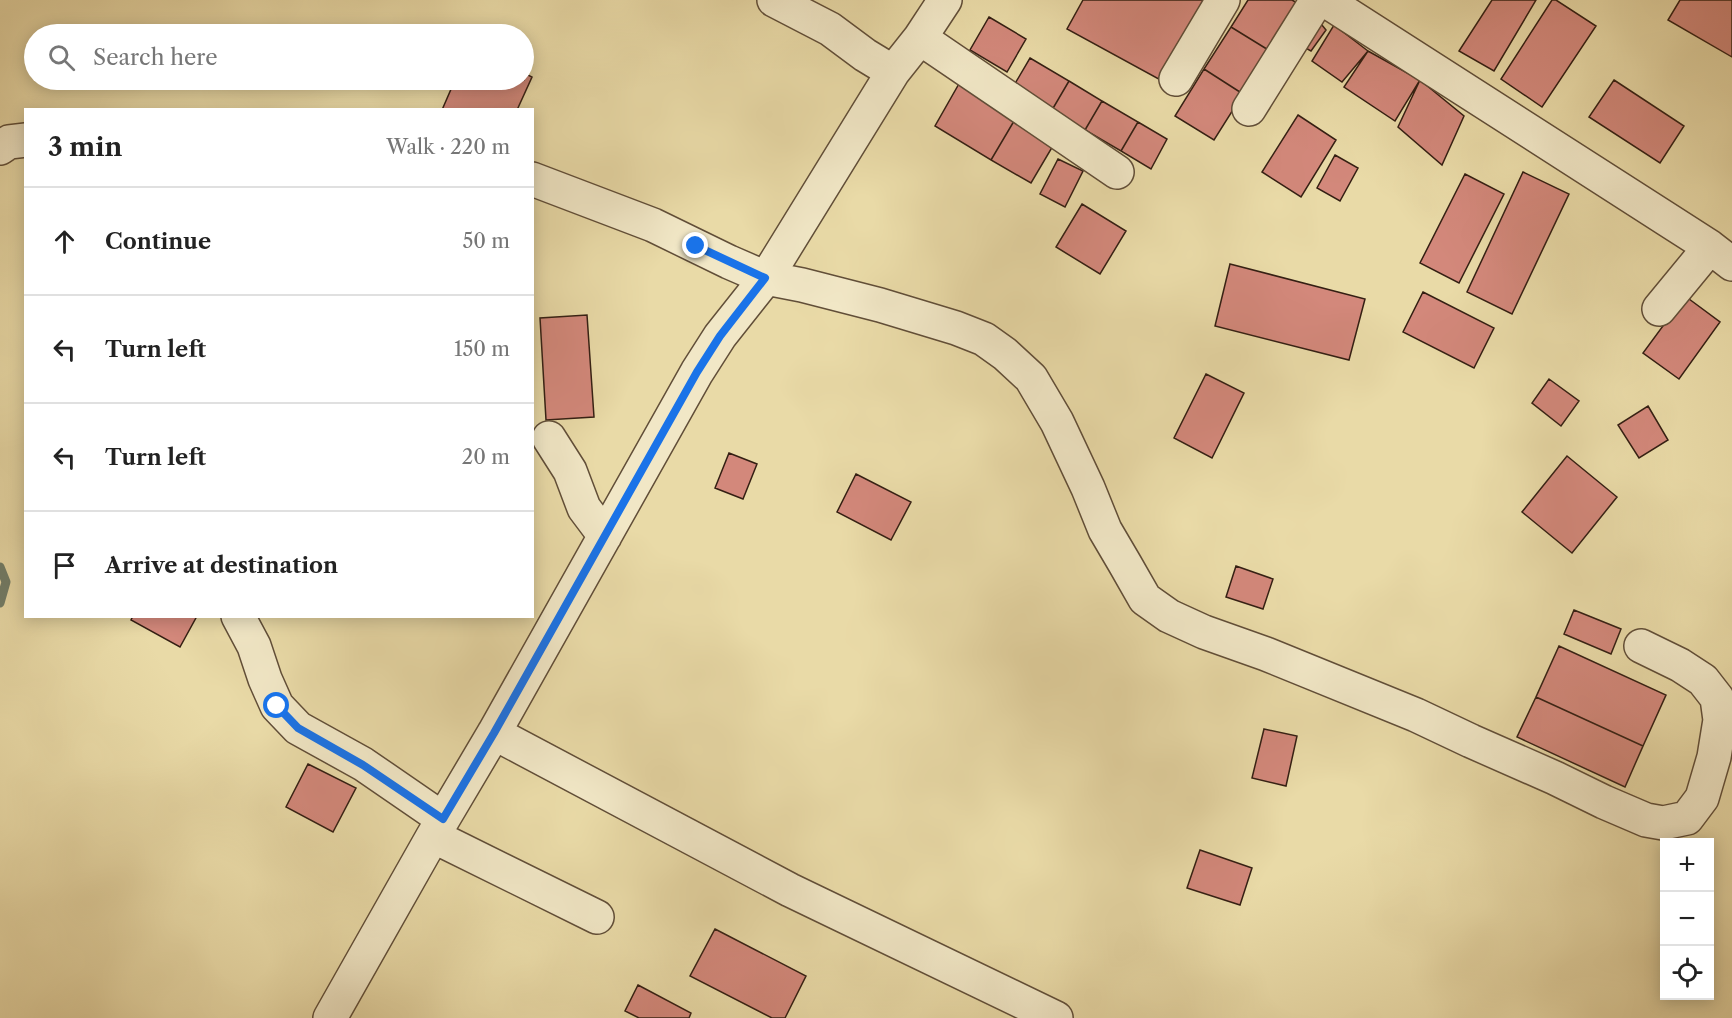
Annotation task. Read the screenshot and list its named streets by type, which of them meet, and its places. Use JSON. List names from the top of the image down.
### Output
{
  "page": {
    "search": "Search here",
    "heading": ["3 min", "Walk · 220 m"],
    "list": [
      ["Continue", "50 m"],
      ["Turn left", "150 m"],
      ["Turn left", "20 m"],
      "Arrive at destination"
    ],
    "map_buttons": ["+", "−"]
  }
}
